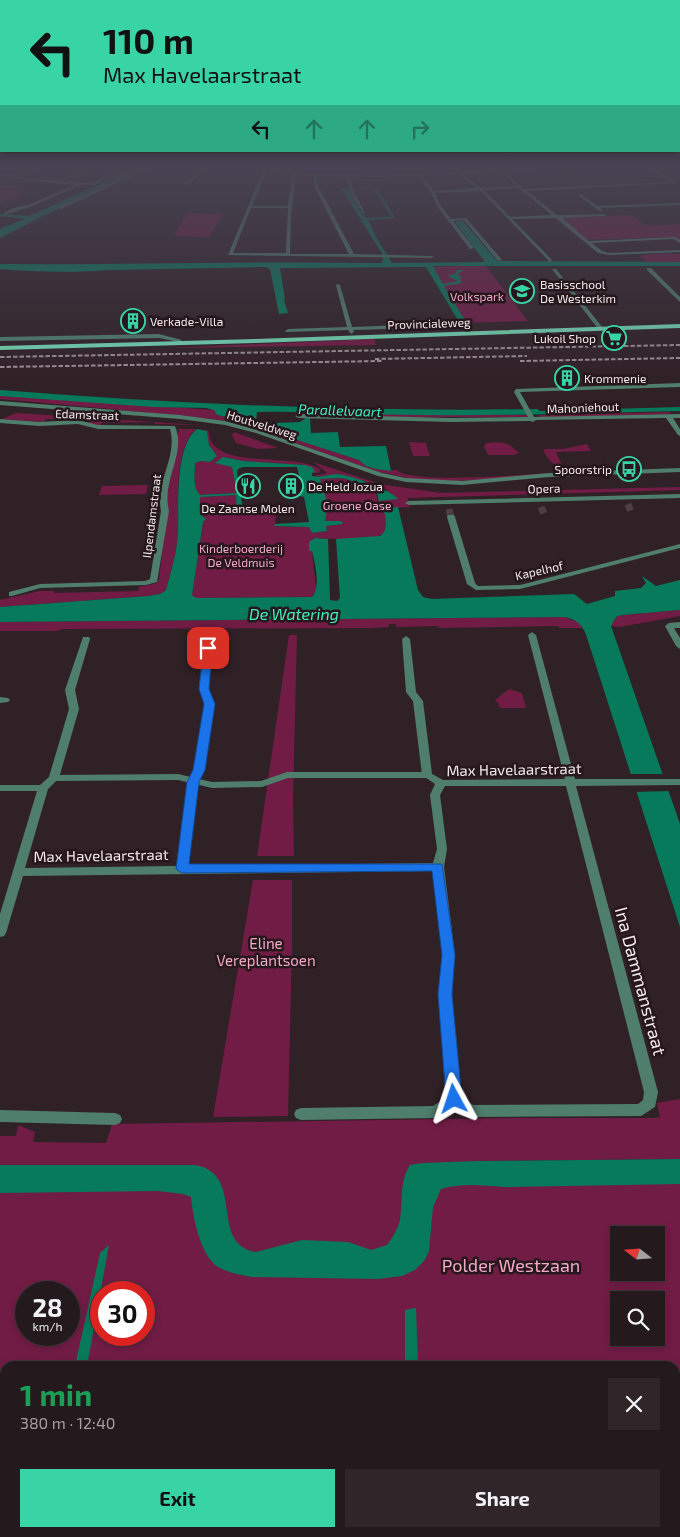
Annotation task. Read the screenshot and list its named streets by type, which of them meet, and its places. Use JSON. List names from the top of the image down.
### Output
{
  "streets": {
    "main road": ["Provincialeweg"],
    "street": [
      "Mahoniehout",
      "Edamstraat",
      "Houtveldweg",
      "Opera",
      "Ilpendamstraat",
      "Kapelhof",
      "Max Havelaarstraat",
      "Ina Dammanstraat"
    ]
  },
  "crossings": [
    ["Edamstraat", "Ilpendamstraat"],
    ["Opera", "Kapelhof"],
    ["Max Havelaarstraat", "Ina Dammanstraat"]
  ],
  "water": ["Parallelvaart", "De Watering"],
  "parks": [
    "Volkspark",
    "Groene Oase",
    "Kinderboerderij De Veldmuis",
    "Eline Vereplantsoen",
    "Polder Westzaan"
  ],
  "places": {
    "school or university": ["Basisschool De Westerkim"],
    "building": ["Verkade-Villa", "Krommenie", "De Held Jozua"],
    "supermarket": ["Lukoil Shop"],
    "bus stop": ["Spoorstrip"],
    "restaurant": ["De Zaanse Molen"]
  },
  "north": "left",
  "page": {
    "turn": ["110 m", "Max Havelaarstraat"],
    "speed": "28 km/h",
    "limit": "30",
    "heading": ["1 min", "380 m · 12:40"],
    "buttons": ["Exit", "Share"]
  }
}
